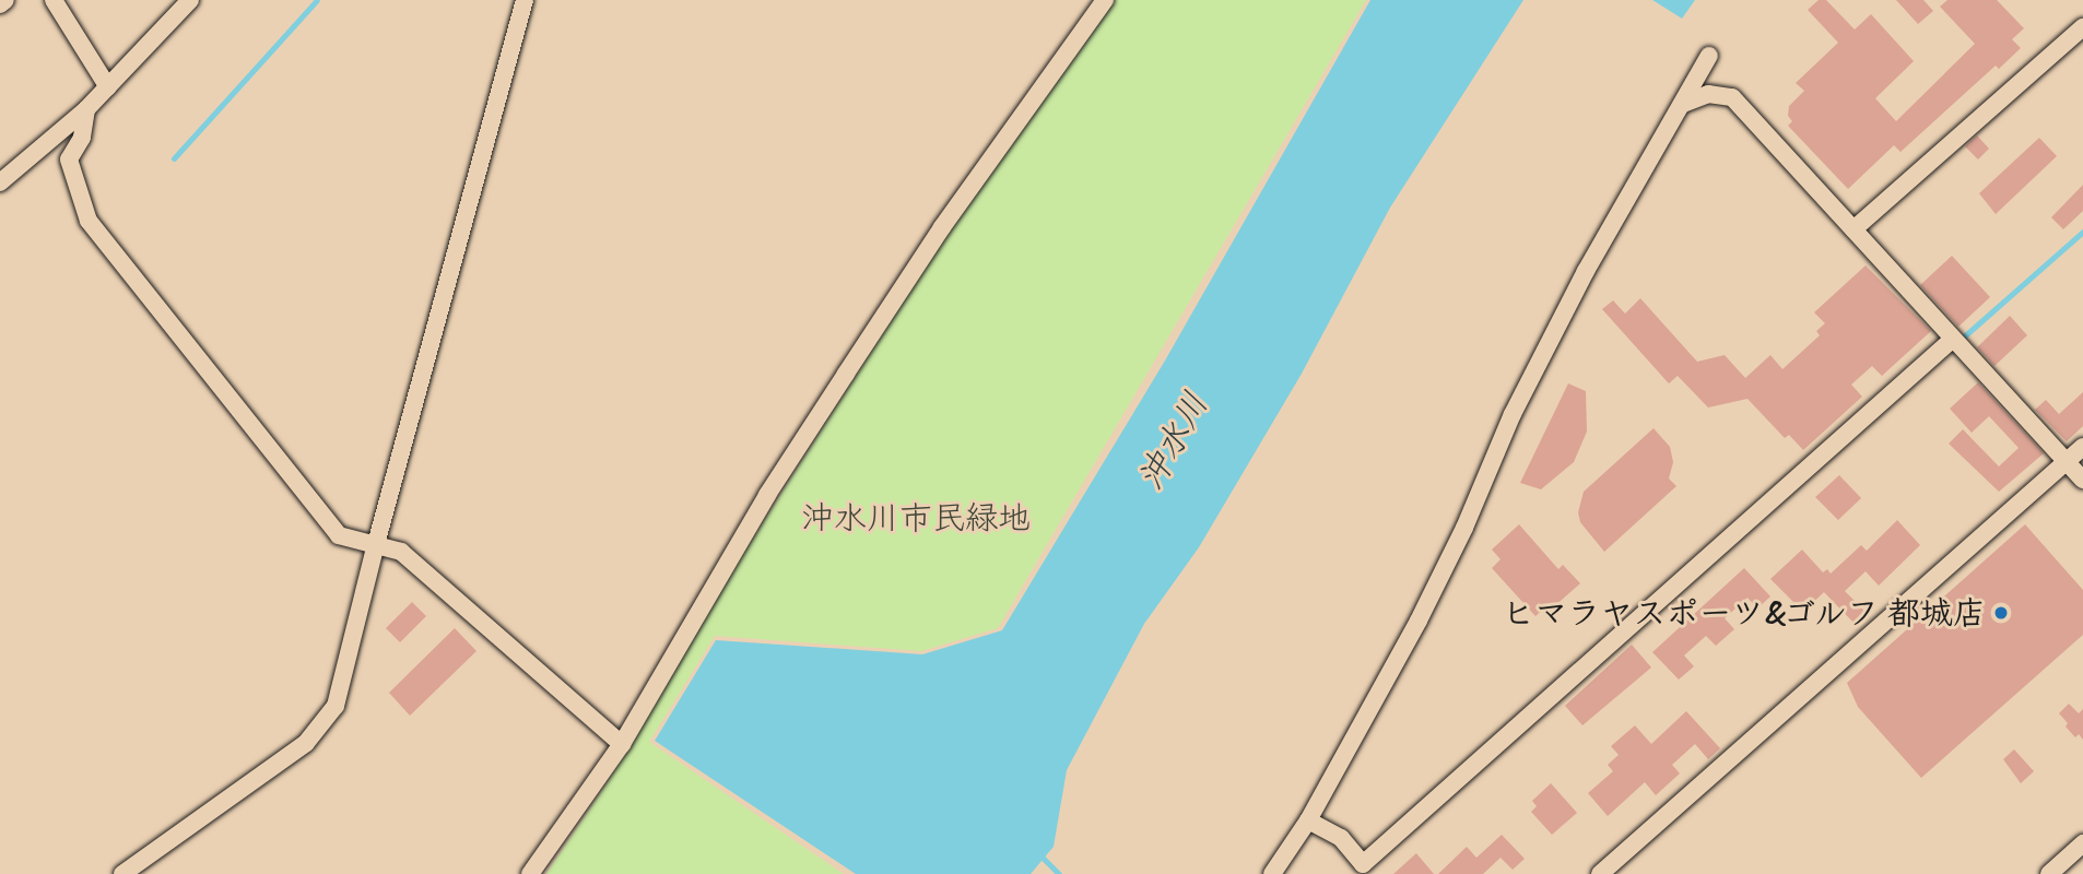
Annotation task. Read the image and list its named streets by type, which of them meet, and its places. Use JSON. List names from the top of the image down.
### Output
{
  "water": ["沖水川"],
  "parks": ["沖水川市民緑地"],
  "places": ["ヒマラヤスポーツ&ゴルフ 都城店"]
}
